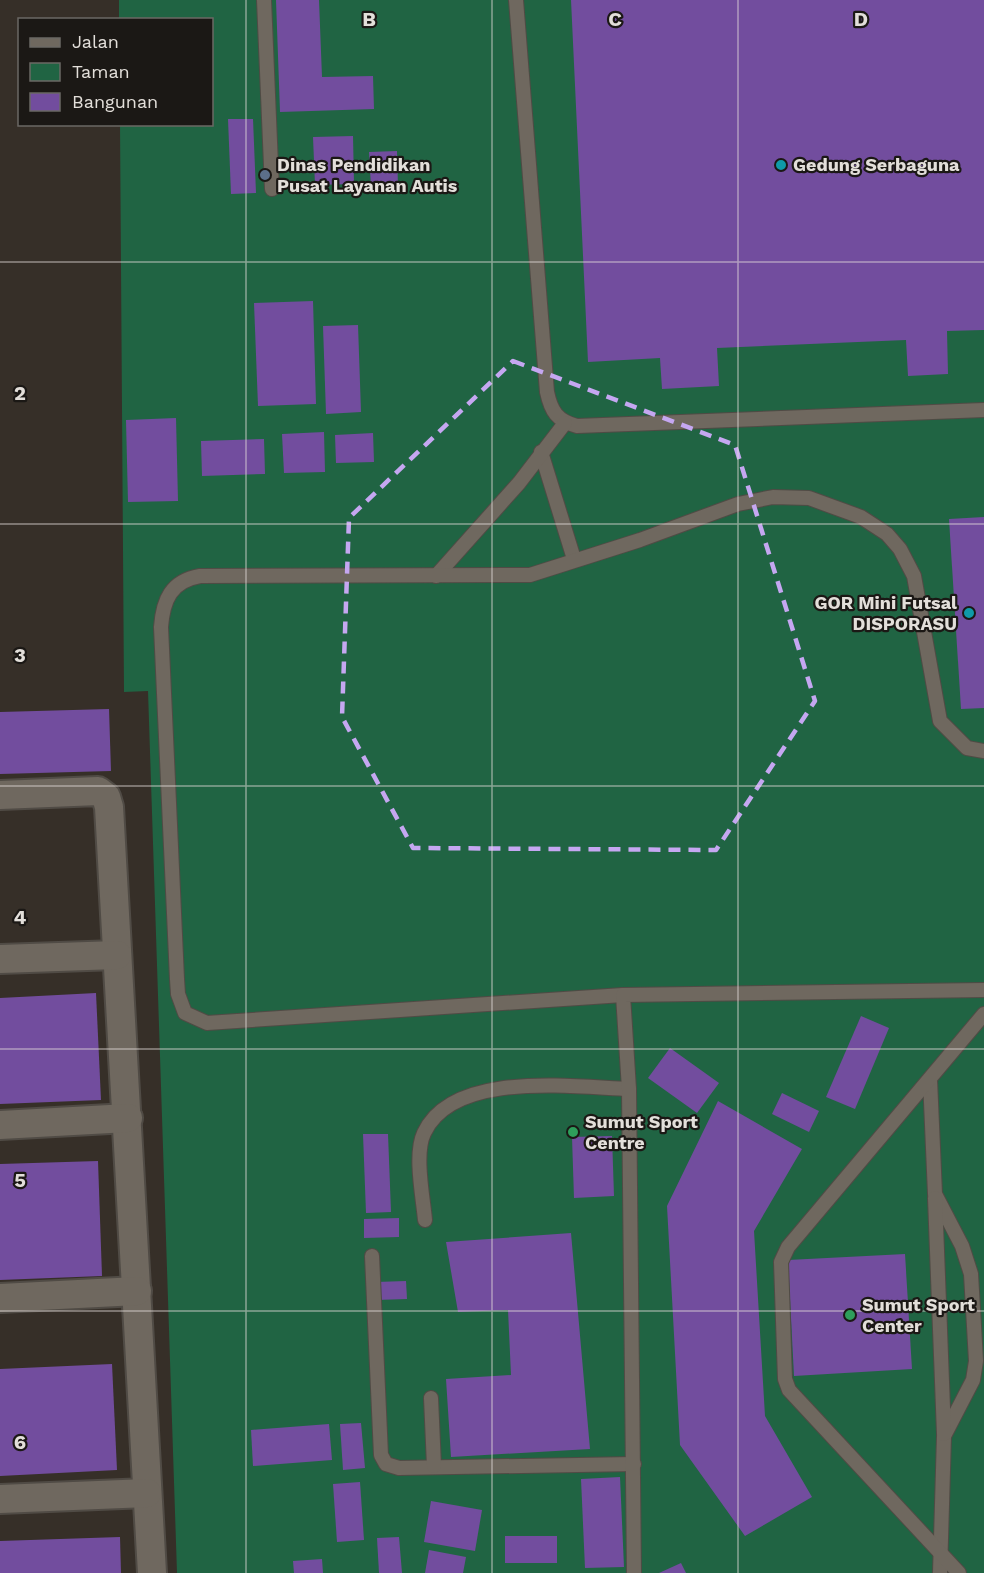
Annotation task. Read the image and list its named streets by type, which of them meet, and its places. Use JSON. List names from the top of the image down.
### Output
{
  "places": [
    "Gedung Serbaguna",
    "Dinas Pendidikan Pusat Layanan Autis",
    "GOR Mini Futsal DISPORASU",
    "Sumut Sport Centre",
    "Sumut Sport Center"
  ],
  "legend": ["Jalan", "Taman", "Bangunan"],
  "grid": {
    "columns": ["B", "C", "D"],
    "rows": [
      "2",
      "3",
      "4",
      "5",
      "6"
    ]
  }
}
